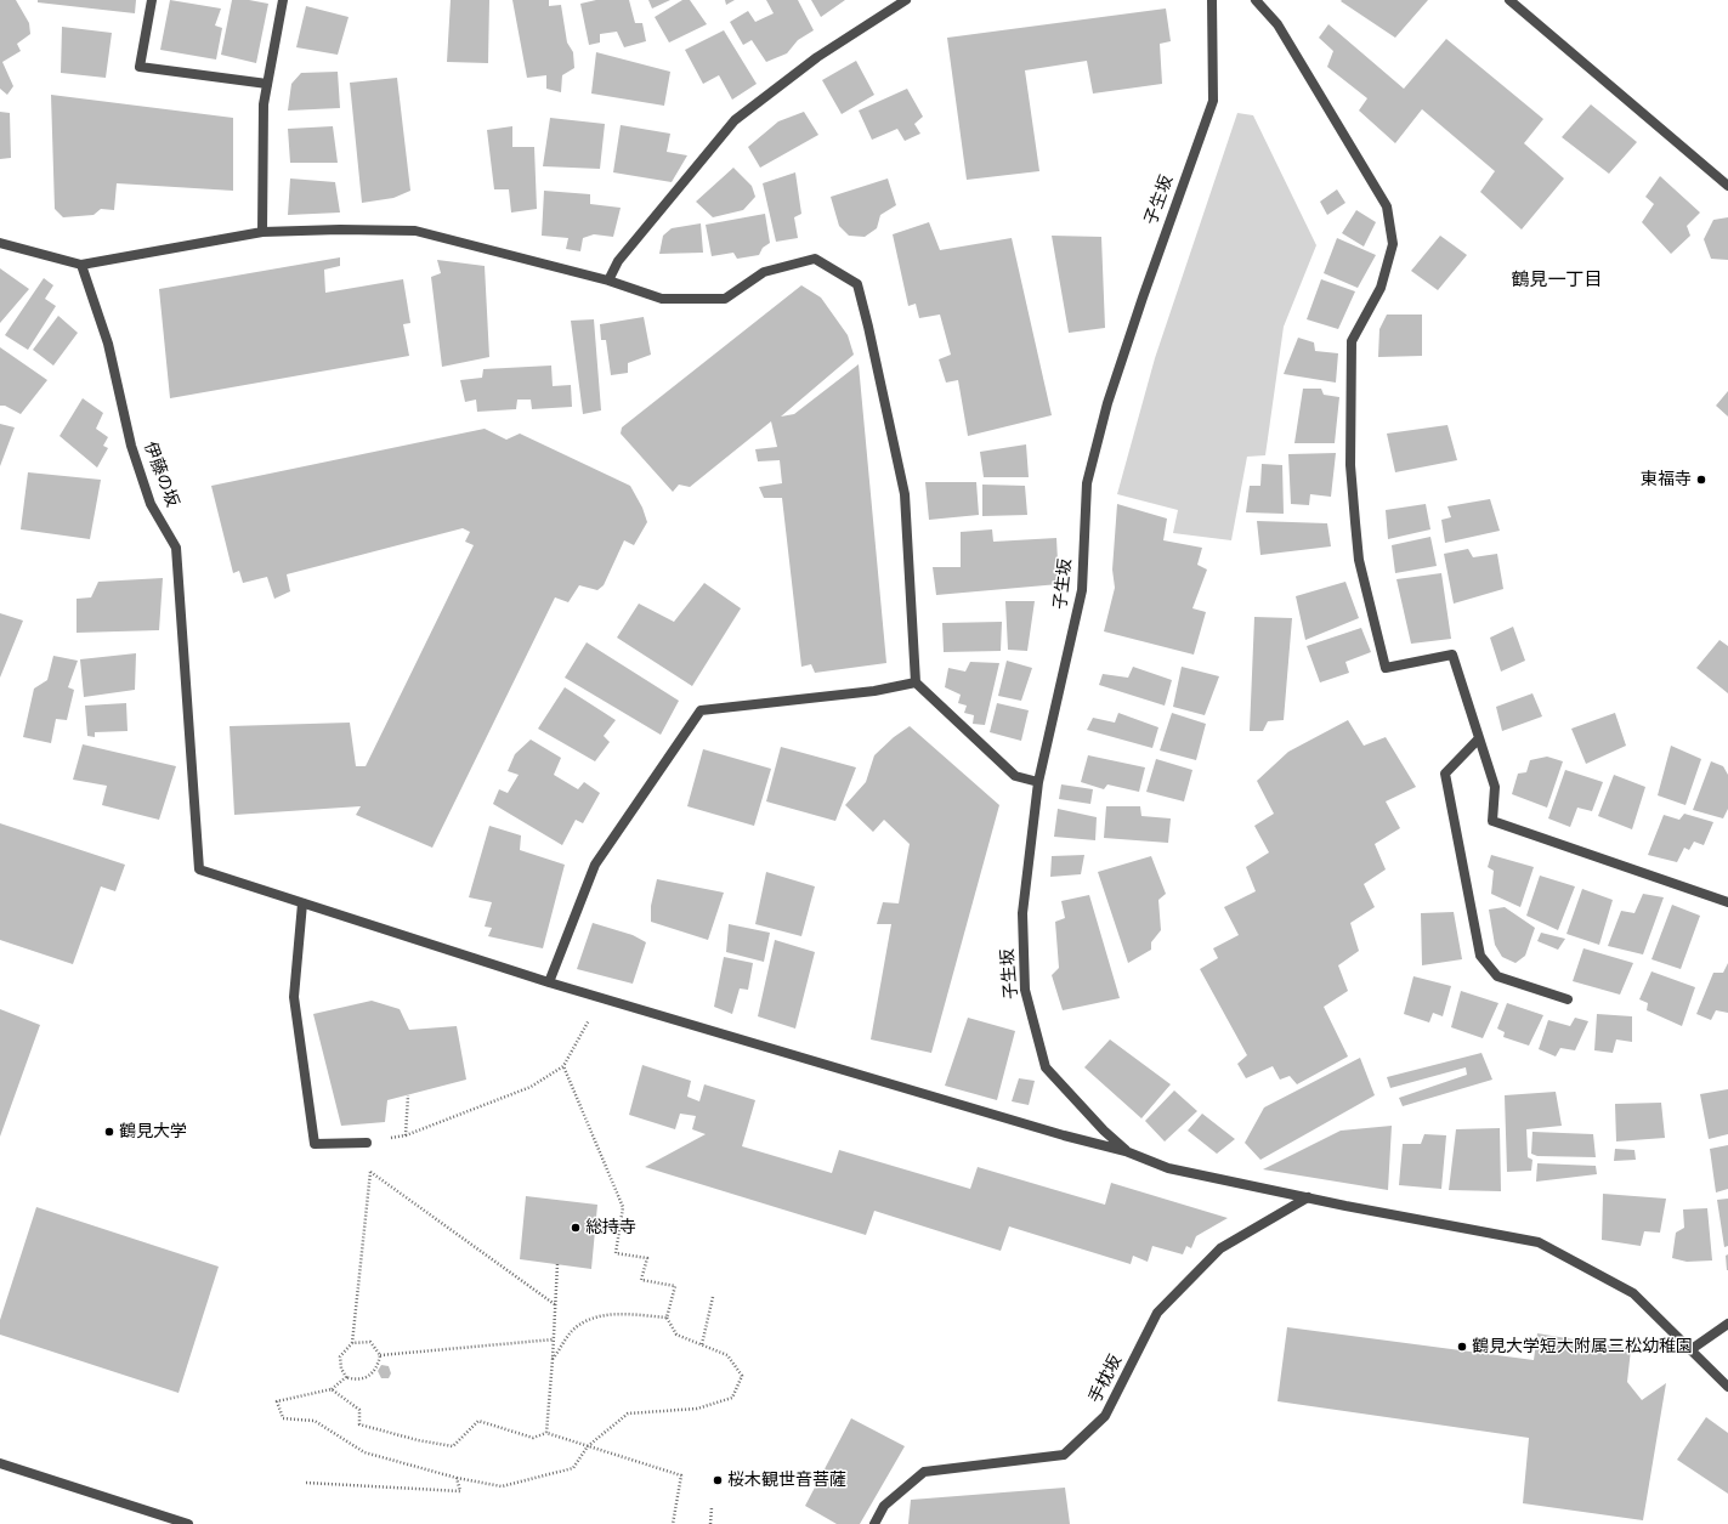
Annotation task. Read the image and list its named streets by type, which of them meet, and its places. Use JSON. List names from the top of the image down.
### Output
{
  "streets": {
    "street": ["子生坂", "伊藤の坂", "手枕坂"]
  },
  "districts": ["鶴見一丁目"],
  "places": [
    "東福寺",
    "鶴見大学",
    "総持寺",
    "鶴見大学短大附属三松幼稚園",
    "桜木観世音菩薩"
  ]
}
